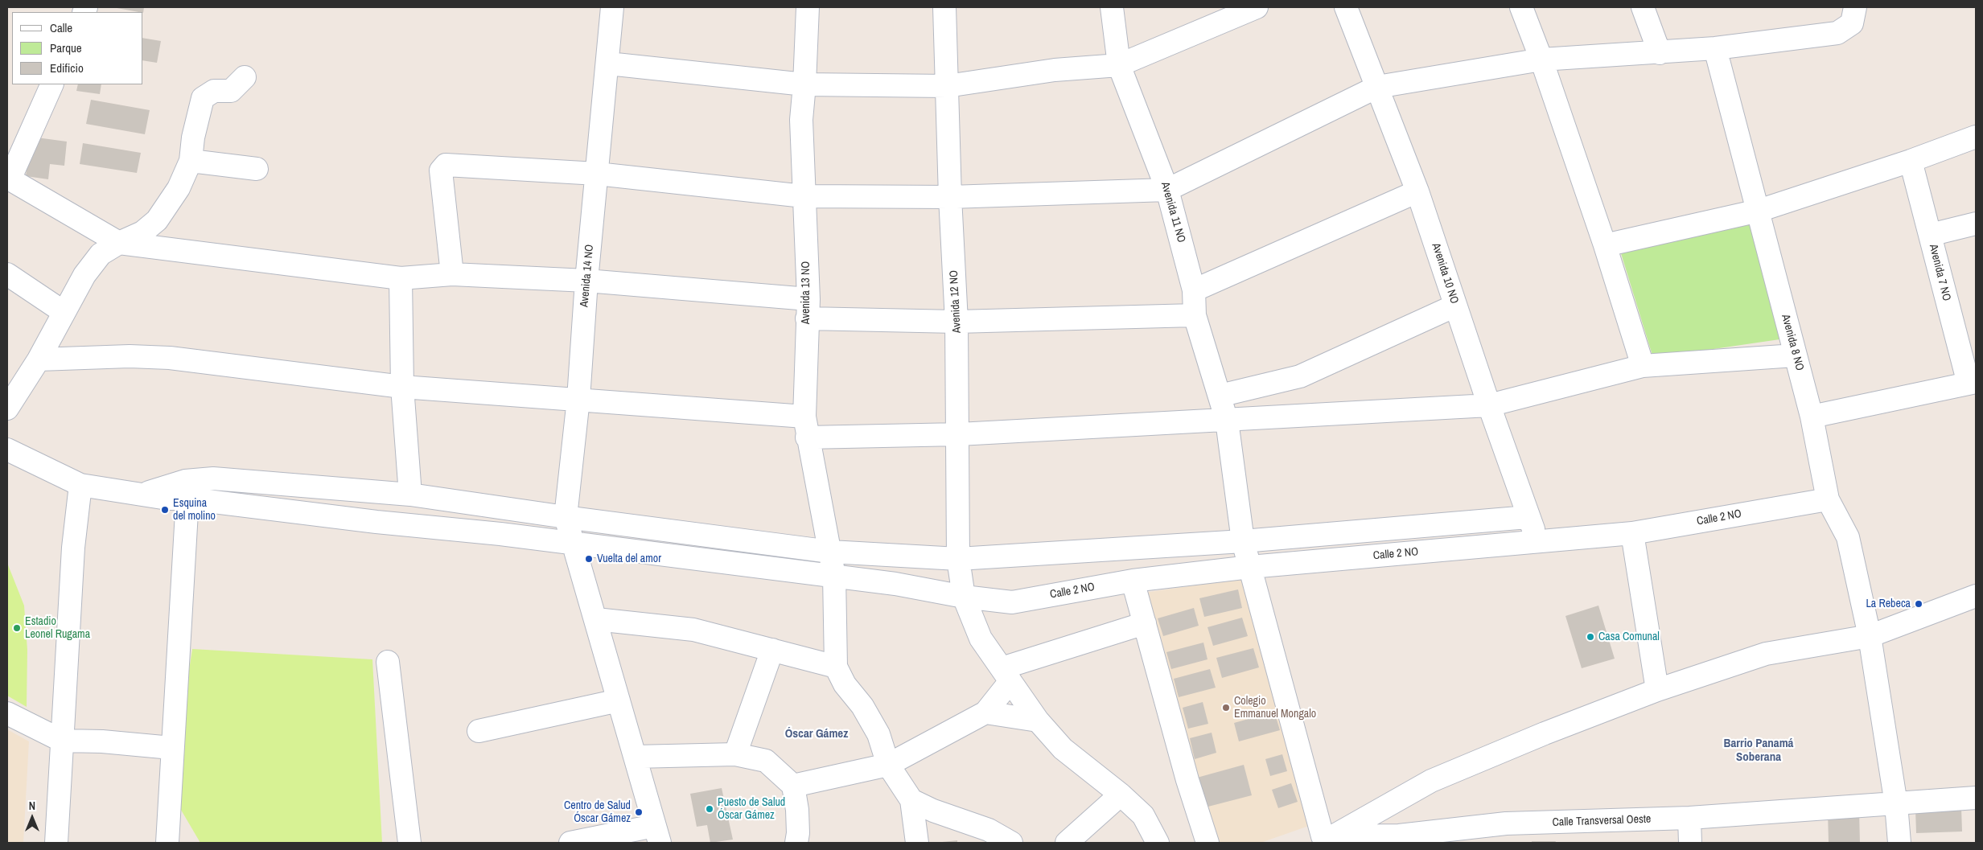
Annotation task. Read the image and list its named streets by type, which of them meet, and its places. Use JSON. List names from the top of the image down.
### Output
{
  "streets": {
    "street": [
      "Avenida 11 NO",
      "Avenida 7 NO",
      "Avenida 10 NO",
      "Avenida 14 NO",
      "Avenida 13 NO",
      "Avenida 12 NO",
      "Avenida 8 NO",
      "Calle 2 NO",
      "Calle Transversal Oeste"
    ]
  },
  "crossings": [
    ["Avenida 11 NO", "Calle 2 NO"],
    ["Avenida 11 NO", "Calle Transversal Oeste"],
    ["Avenida 10 NO", "Calle 2 NO"],
    ["Avenida 14 NO", "Calle 2 NO"],
    ["Avenida 13 NO", "Calle 2 NO"],
    ["Avenida 12 NO", "Calle 2 NO"],
    ["Avenida 8 NO", "Calle 2 NO"],
    ["Avenida 8 NO", "Calle Transversal Oeste"]
  ],
  "districts": ["Óscar Gámez", "Barrio Panamá Soberana"],
  "places": [
    "Esquina del molino",
    "Vuelta del amor",
    "La Rebeca",
    "Estadio Leonel Rugama",
    "Casa Comunal",
    "Colegio Emmanuel Mongalo",
    "Puesto de Salud Óscar Gámez",
    "Centro de Salud Óscar Gámez"
  ],
  "legend": ["Calle", "Parque", "Edificio"],
  "north": "top"
}
